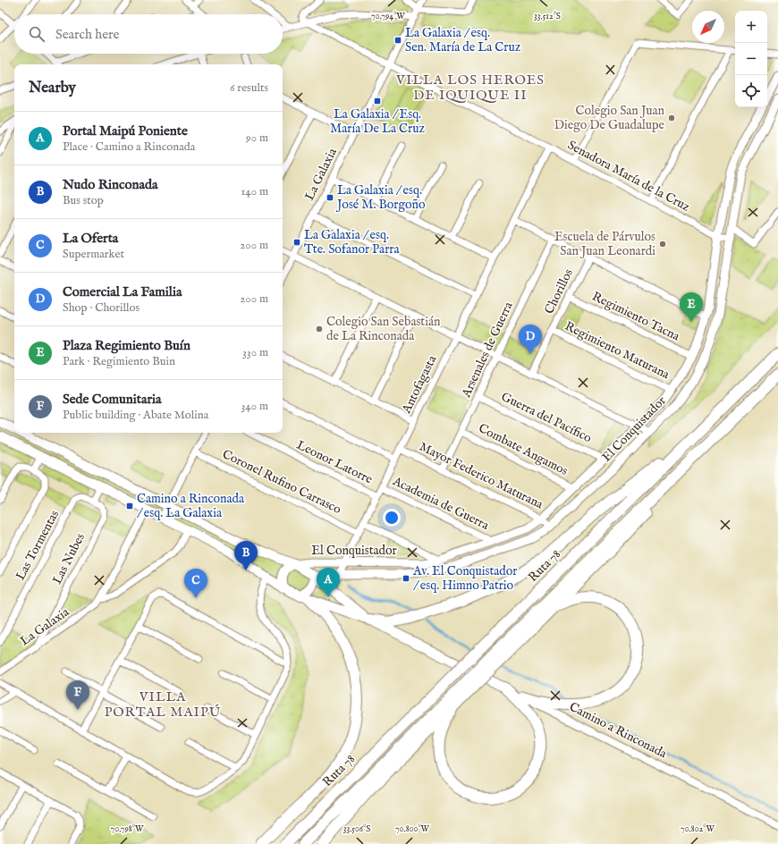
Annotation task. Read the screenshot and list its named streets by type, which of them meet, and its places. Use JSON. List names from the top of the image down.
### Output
{
  "streets": {
    "highway": ["Ruta 78"],
    "main road": ["El Conquistador", "Camino a Rinconada"],
    "street": [
      "La Galaxia",
      "Senadora María de la Cruz",
      "Chorillos",
      "Regimiento Tacna",
      "Arsenales de Guerra",
      "Regimiento Maturana",
      "Antofagasta",
      "Guerra del Pacífico",
      "Combate Angamos",
      "Leonor Latorre",
      "Mayor Federico Maturana",
      "Coronel Rufino Carrasco",
      "Academia de Guerra",
      "Las Tormentas",
      "Las Nubes"
    ]
  },
  "crossings": [
    ["La Galaxia", "Senadora María de la Cruz"],
    ["La Galaxia", "Las Nubes"],
    ["La Galaxia", "Camino a Rinconada"],
    ["Senadora María de la Cruz", "Antofagasta"],
    ["Senadora María de la Cruz", "El Conquistador"],
    ["Chorillos", "Regimiento Tacna"],
    ["Chorillos", "Regimiento Maturana"],
    ["Regimiento Tacna", "El Conquistador"],
    ["Arsenales de Guerra", "Guerra del Pacífico"],
    ["Arsenales de Guerra", "Combate Angamos"],
    ["Arsenales de Guerra", "Mayor Federico Maturana"],
    ["Regimiento Maturana", "El Conquistador"],
    ["Antofagasta", "El Conquistador"],
    ["Antofagasta", "Leonor Latorre"],
    ["Antofagasta", "Mayor Federico Maturana"],
    ["Antofagasta", "Coronel Rufino Carrasco"],
    ["Antofagasta", "Academia de Guerra"],
    ["Guerra del Pacífico", "El Conquistador"],
    ["El Conquistador", "Combate Angamos"],
    ["El Conquistador", "Mayor Federico Maturana"],
    ["El Conquistador", "Academia de Guerra"],
    ["El Conquistador", "Camino a Rinconada"],
    ["Las Tormentas", "Las Nubes"]
  ],
  "districts": ["VILLA LOS HEROES DE IQUIQUE II", "VILLA PORTAL MAIPÚ"],
  "places": {
    "transit": [
      "La Galaxia / esq. Sen. María de La Cruz",
      "La Galaxia / Esq. María De La Cruz",
      "La Galaxia / esq. José M. Borgoño",
      "La Galaxia / esq. Tte. Sofanor Parra",
      "Camino a Rinconada / esq. La Galaxia",
      "Av. El Conquistador / esq. Himno Patrio"
    ],
    "other": ["Colegio San Juan Diego De Guadalupe", "Escuela de Párvulos San Juan Leonardi", "Colegio San Sebastián de La Rinconada"]
  },
  "north": "bottom left",
  "page": {
    "map_buttons": ["+", "−"],
    "search": "Search here",
    "heading": ["Nearby", "6 results"],
    "list": [
      {
        "mark": "A",
        "name": "Portal Maipú Poniente",
        "note": "Place · Camino a Rinconada",
        "value": "90 m"
      },
      {
        "mark": "B",
        "name": "Nudo Rinconada",
        "note": "Bus stop",
        "value": "140 m"
      },
      {
        "mark": "C",
        "name": "La Oferta",
        "note": "Supermarket",
        "value": "200 m"
      },
      {
        "mark": "D",
        "name": "Comercial La Familia",
        "note": "Shop · Chorillos",
        "value": "200 m"
      },
      {
        "mark": "E",
        "name": "Plaza Regimiento Buín",
        "note": "Park · Regimiento Buin",
        "value": "330 m"
      },
      {
        "mark": "F",
        "name": "Sede Comunitaria",
        "note": "Public building · Abate Molina",
        "value": "340 m"
      }
    ],
    "pins": [
      "E",
      "D",
      "B",
      "A",
      "C",
      "F"
    ]
  },
  "coordinates": [
    "70.794°W",
    "33.512°S",
    "70.798°W",
    "70.800°W",
    "70.802°W",
    "33.506°S"
  ]
}
